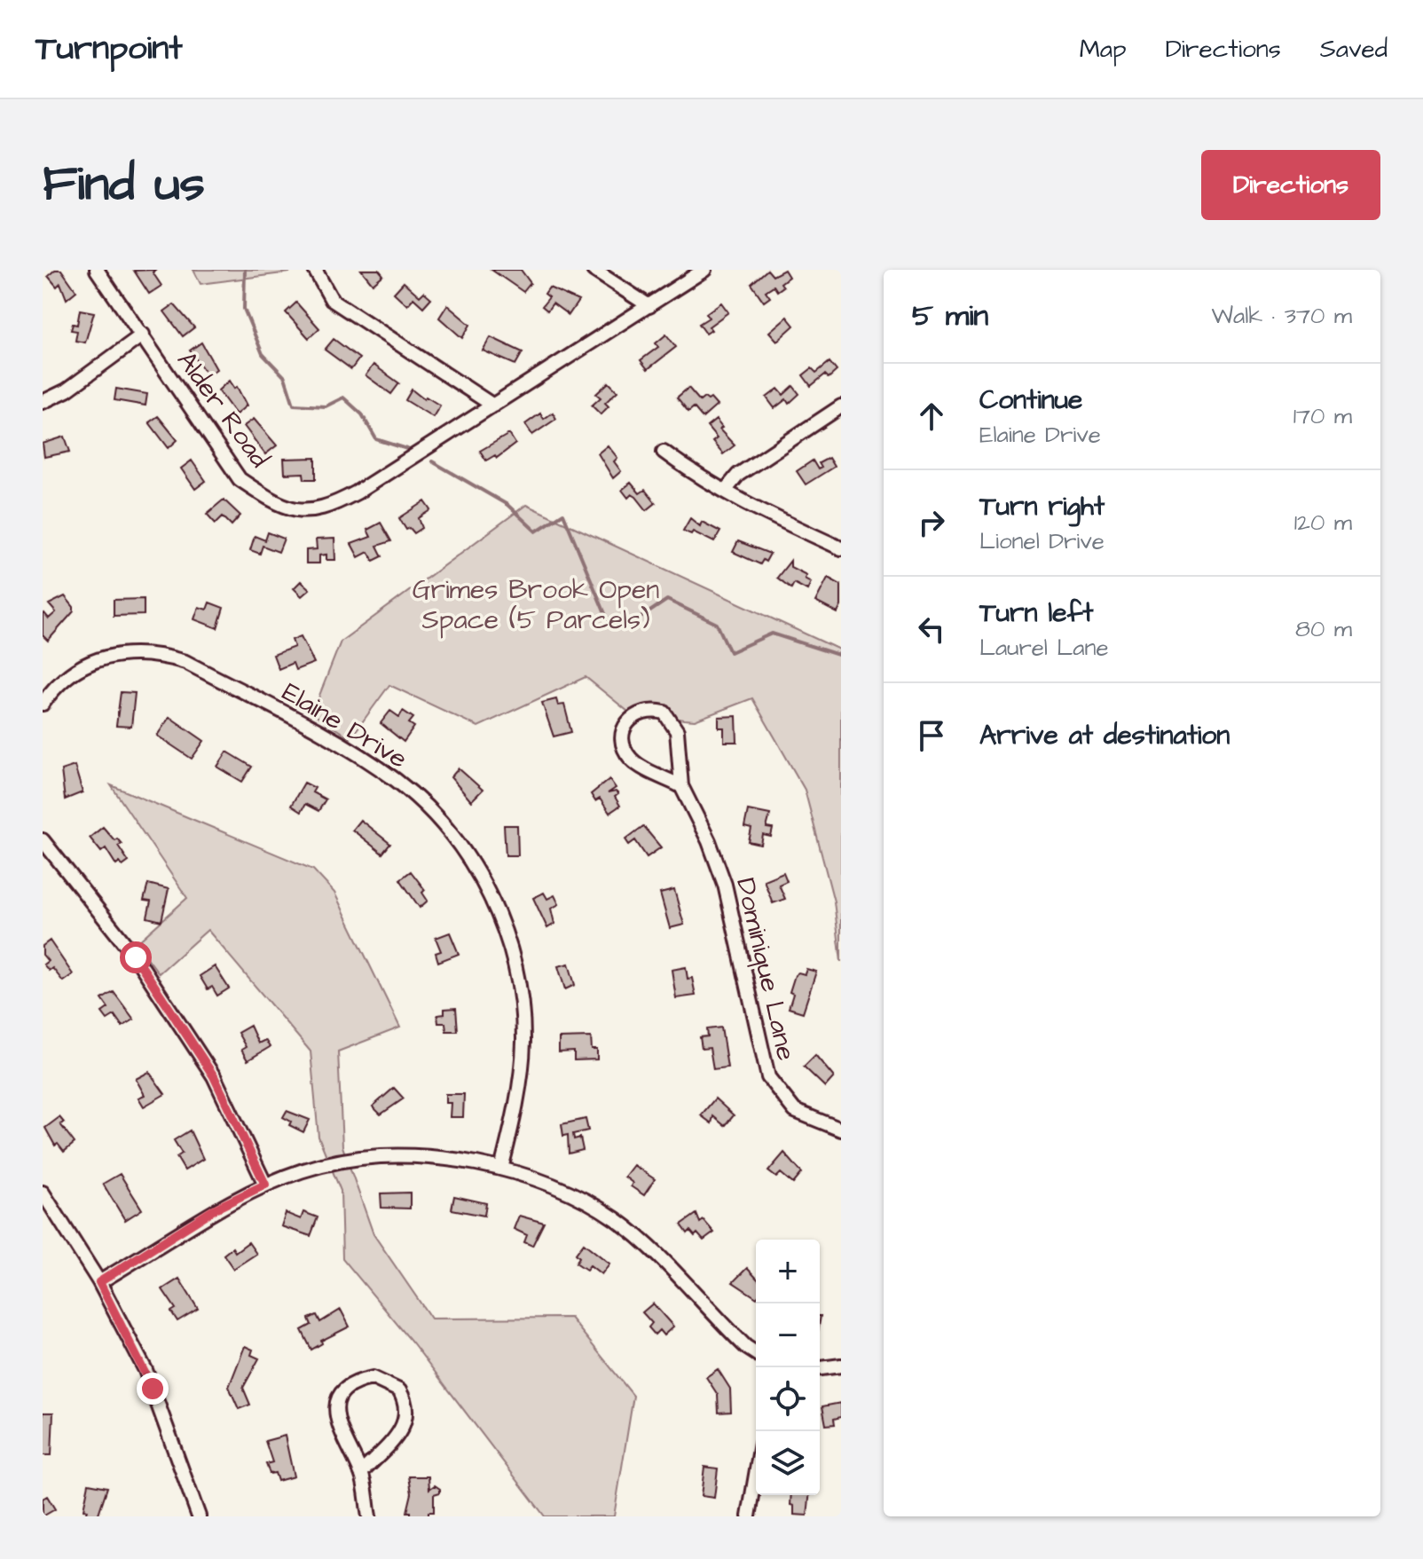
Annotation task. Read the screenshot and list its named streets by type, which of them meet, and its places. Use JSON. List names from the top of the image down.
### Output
{
  "streets": {
    "street": ["Alder Road", "Elaine Drive", "Dominique Lane"]
  },
  "parks": ["Grimes Brook Open Space (5 Parcels)"],
  "page": {
    "header": "Turnpoint",
    "nav": ["Map", "Directions", "Saved"],
    "title": "Find us",
    "buttons": "Directions",
    "heading": ["5 min", "Walk · 370 m"],
    "list": [
      ["Continue", "Elaine Drive", "170 m"],
      ["Turn right", "Lionel Drive", "120 m"],
      ["Turn left", "Laurel Lane", "80 m"],
      "Arrive at destination"
    ],
    "map_buttons": ["+", "−"]
  }
}
